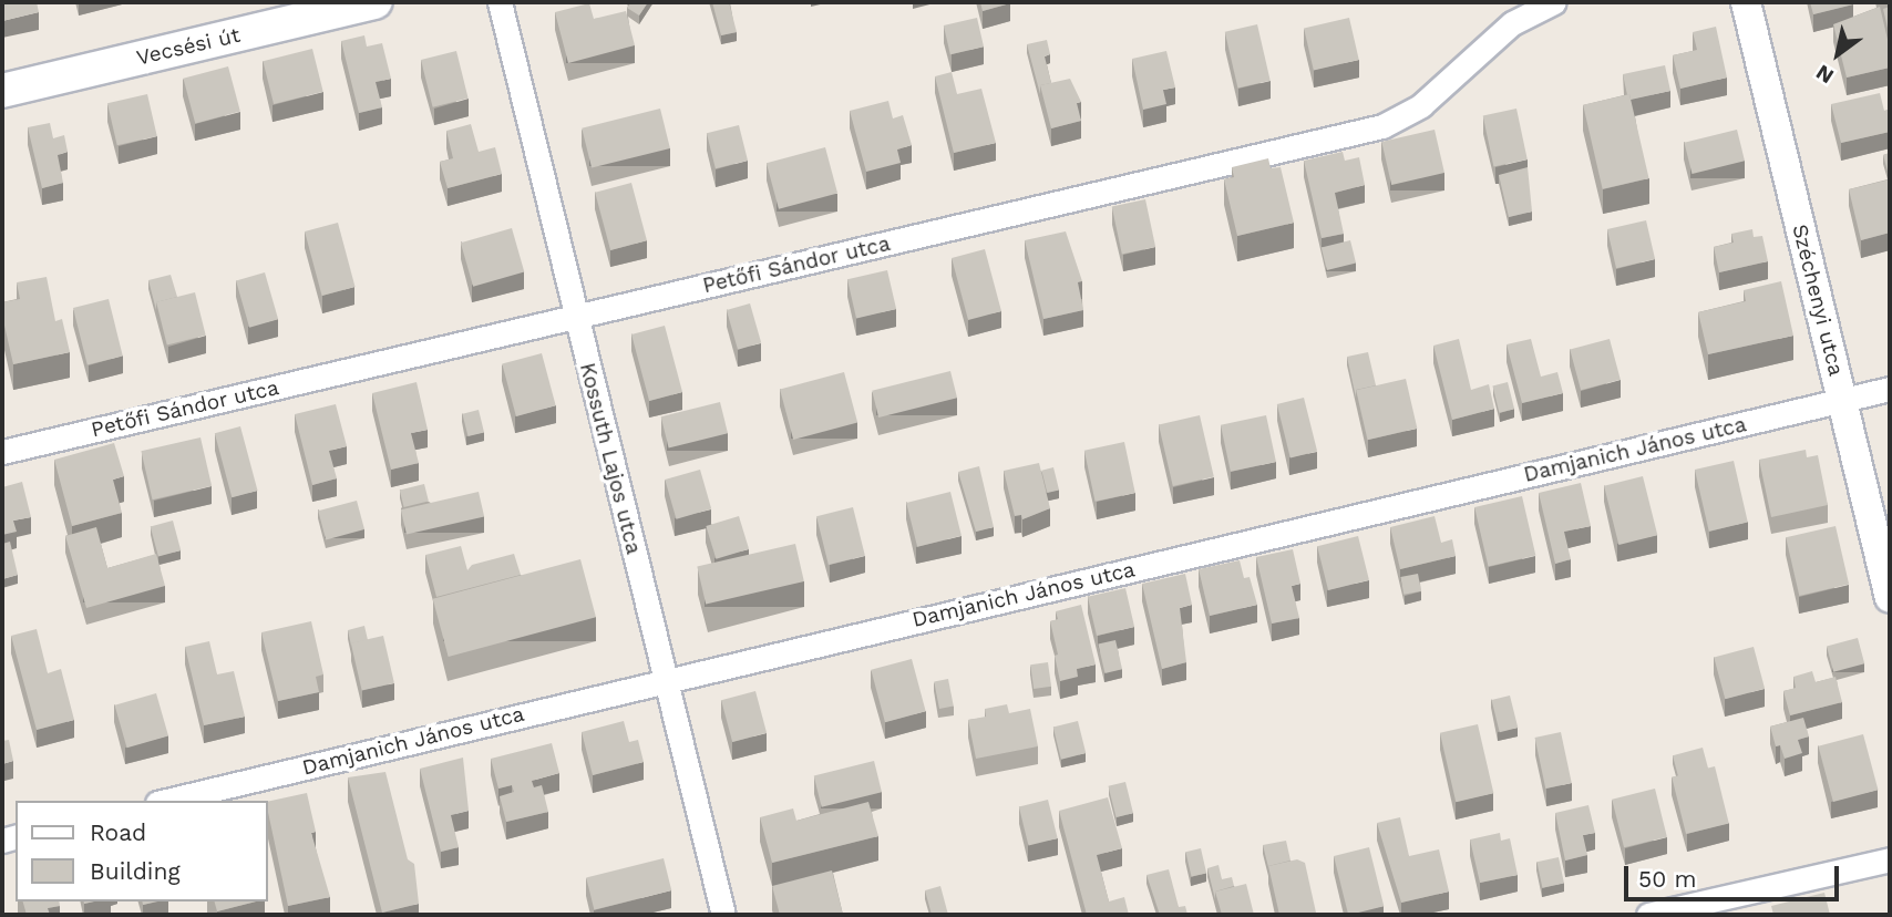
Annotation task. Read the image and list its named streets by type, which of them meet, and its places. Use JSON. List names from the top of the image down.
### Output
{
  "streets": {
    "main road": ["Vecsési út"],
    "street": [
      "Petőfi Sándor utca",
      "Széchenyi utca",
      "Damjanich János utca",
      "Kossuth Lajos utca"
    ]
  },
  "crossings": [
    ["Petőfi Sándor utca", "Kossuth Lajos utca"],
    ["Széchenyi utca", "Damjanich János utca"],
    ["Damjanich János utca", "Kossuth Lajos utca"]
  ],
  "legend": ["Road", "Building"],
  "scale_bar": "50 m",
  "north": "bottom left"
}
